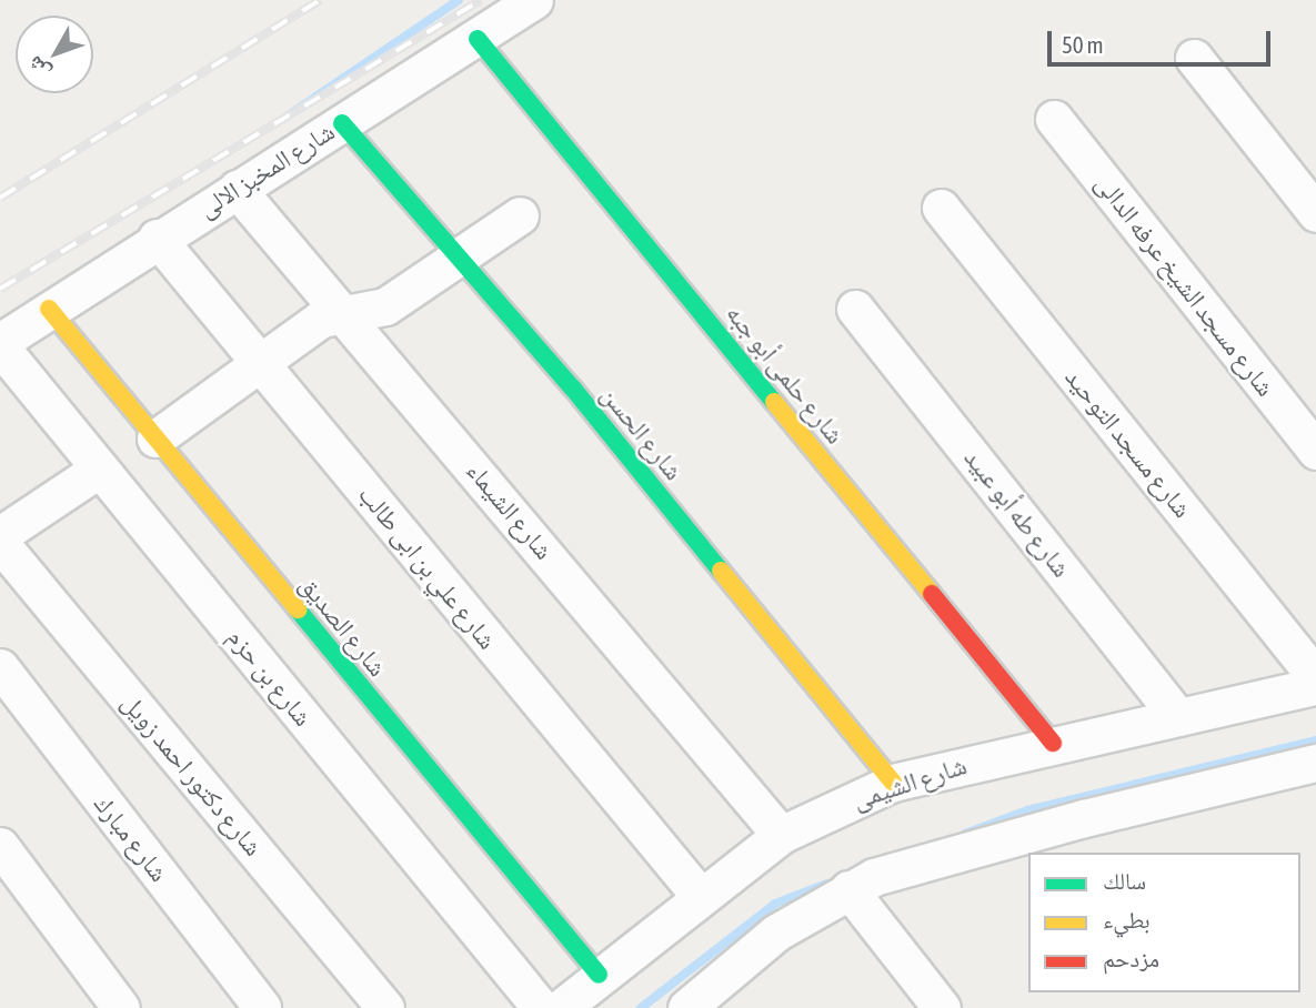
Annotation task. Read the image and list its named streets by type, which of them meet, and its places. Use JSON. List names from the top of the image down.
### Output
{
  "streets": {
    "street": [
      "شارع المخبز الالى",
      "شارع مسجد الشيخ عرفه الدالى",
      "شارع حلمى أبو جبه",
      "شارع الحسن",
      "شارع مسجد التوحيد",
      "شارع الشيماء",
      "شارع طه أبو عبيد",
      "شارع علي بن ابى طالب",
      "شارع الصديق",
      "شارع بن حزم",
      "شارع دكتور احمد زويل",
      "شارع الشيمى",
      "شارع مبارك"
    ]
  },
  "crossings": [
    ["شارع المخبز الالى", "شارع حلمى أبو جبه"],
    ["شارع المخبز الالى", "شارع الحسن"],
    ["شارع المخبز الالى", "شارع الشيماء"],
    ["شارع المخبز الالى", "شارع علي بن ابى طالب"],
    ["شارع المخبز الالى", "شارع الصديق"],
    ["شارع المخبز الالى", "شارع بن حزم"],
    ["شارع حلمى أبو جبه", "شارع الشيمى"],
    ["شارع الحسن", "شارع الشيمى"],
    ["شارع الشيماء", "شارع الشيمى"],
    ["شارع طه أبو عبيد", "شارع الشيمى"],
    ["شارع علي بن ابى طالب", "شارع الشيمى"],
    ["شارع الصديق", "شارع الشيمى"]
  ],
  "legend": ["سالك", "بطيء", "مزدحم"],
  "scale_bar": "50 m",
  "north": "bottom left"
}
